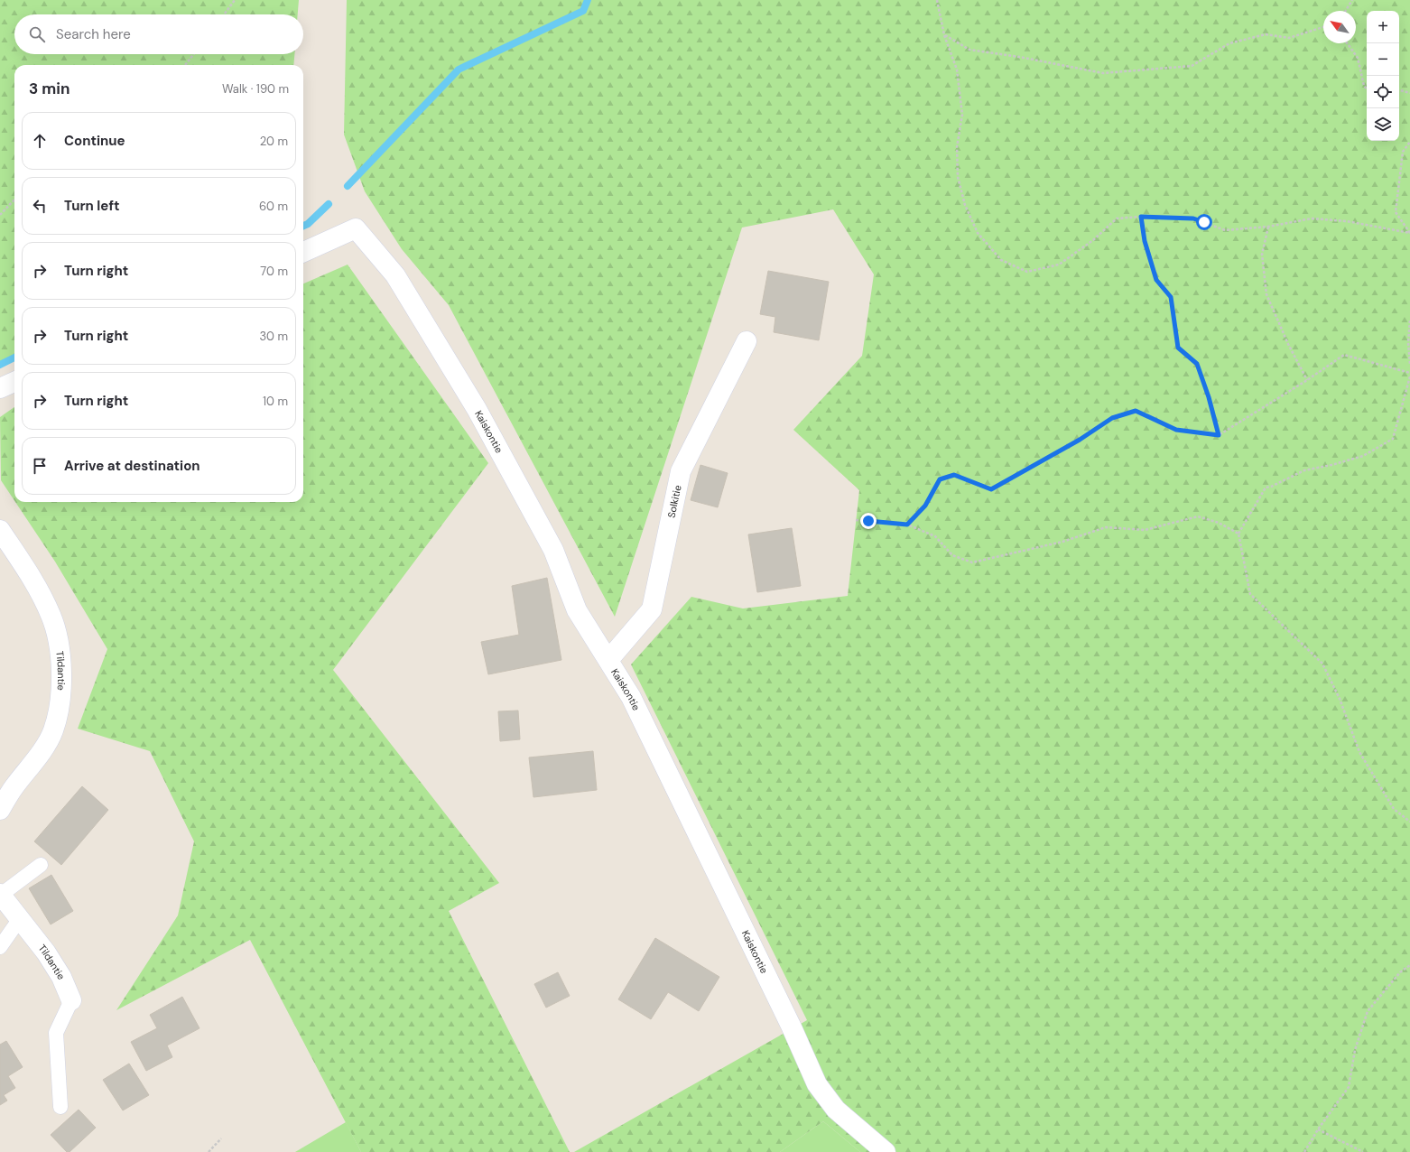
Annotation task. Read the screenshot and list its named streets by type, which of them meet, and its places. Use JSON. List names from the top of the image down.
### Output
{
  "streets": {
    "street": ["Kaiskontie", "Solkitie", "Tildantie"]
  },
  "crossings": [
    ["Kaiskontie", "Solkitie"]
  ],
  "north": "top left",
  "page": {
    "map_buttons": ["+", "−"],
    "search": "Search here",
    "heading": ["3 min", "Walk · 190 m"],
    "list": [
      ["Continue", "20 m"],
      ["Turn left", "60 m"],
      ["Turn right", "70 m"],
      ["Turn right", "30 m"],
      ["Turn right", "10 m"],
      "Arrive at destination"
    ]
  }
}
